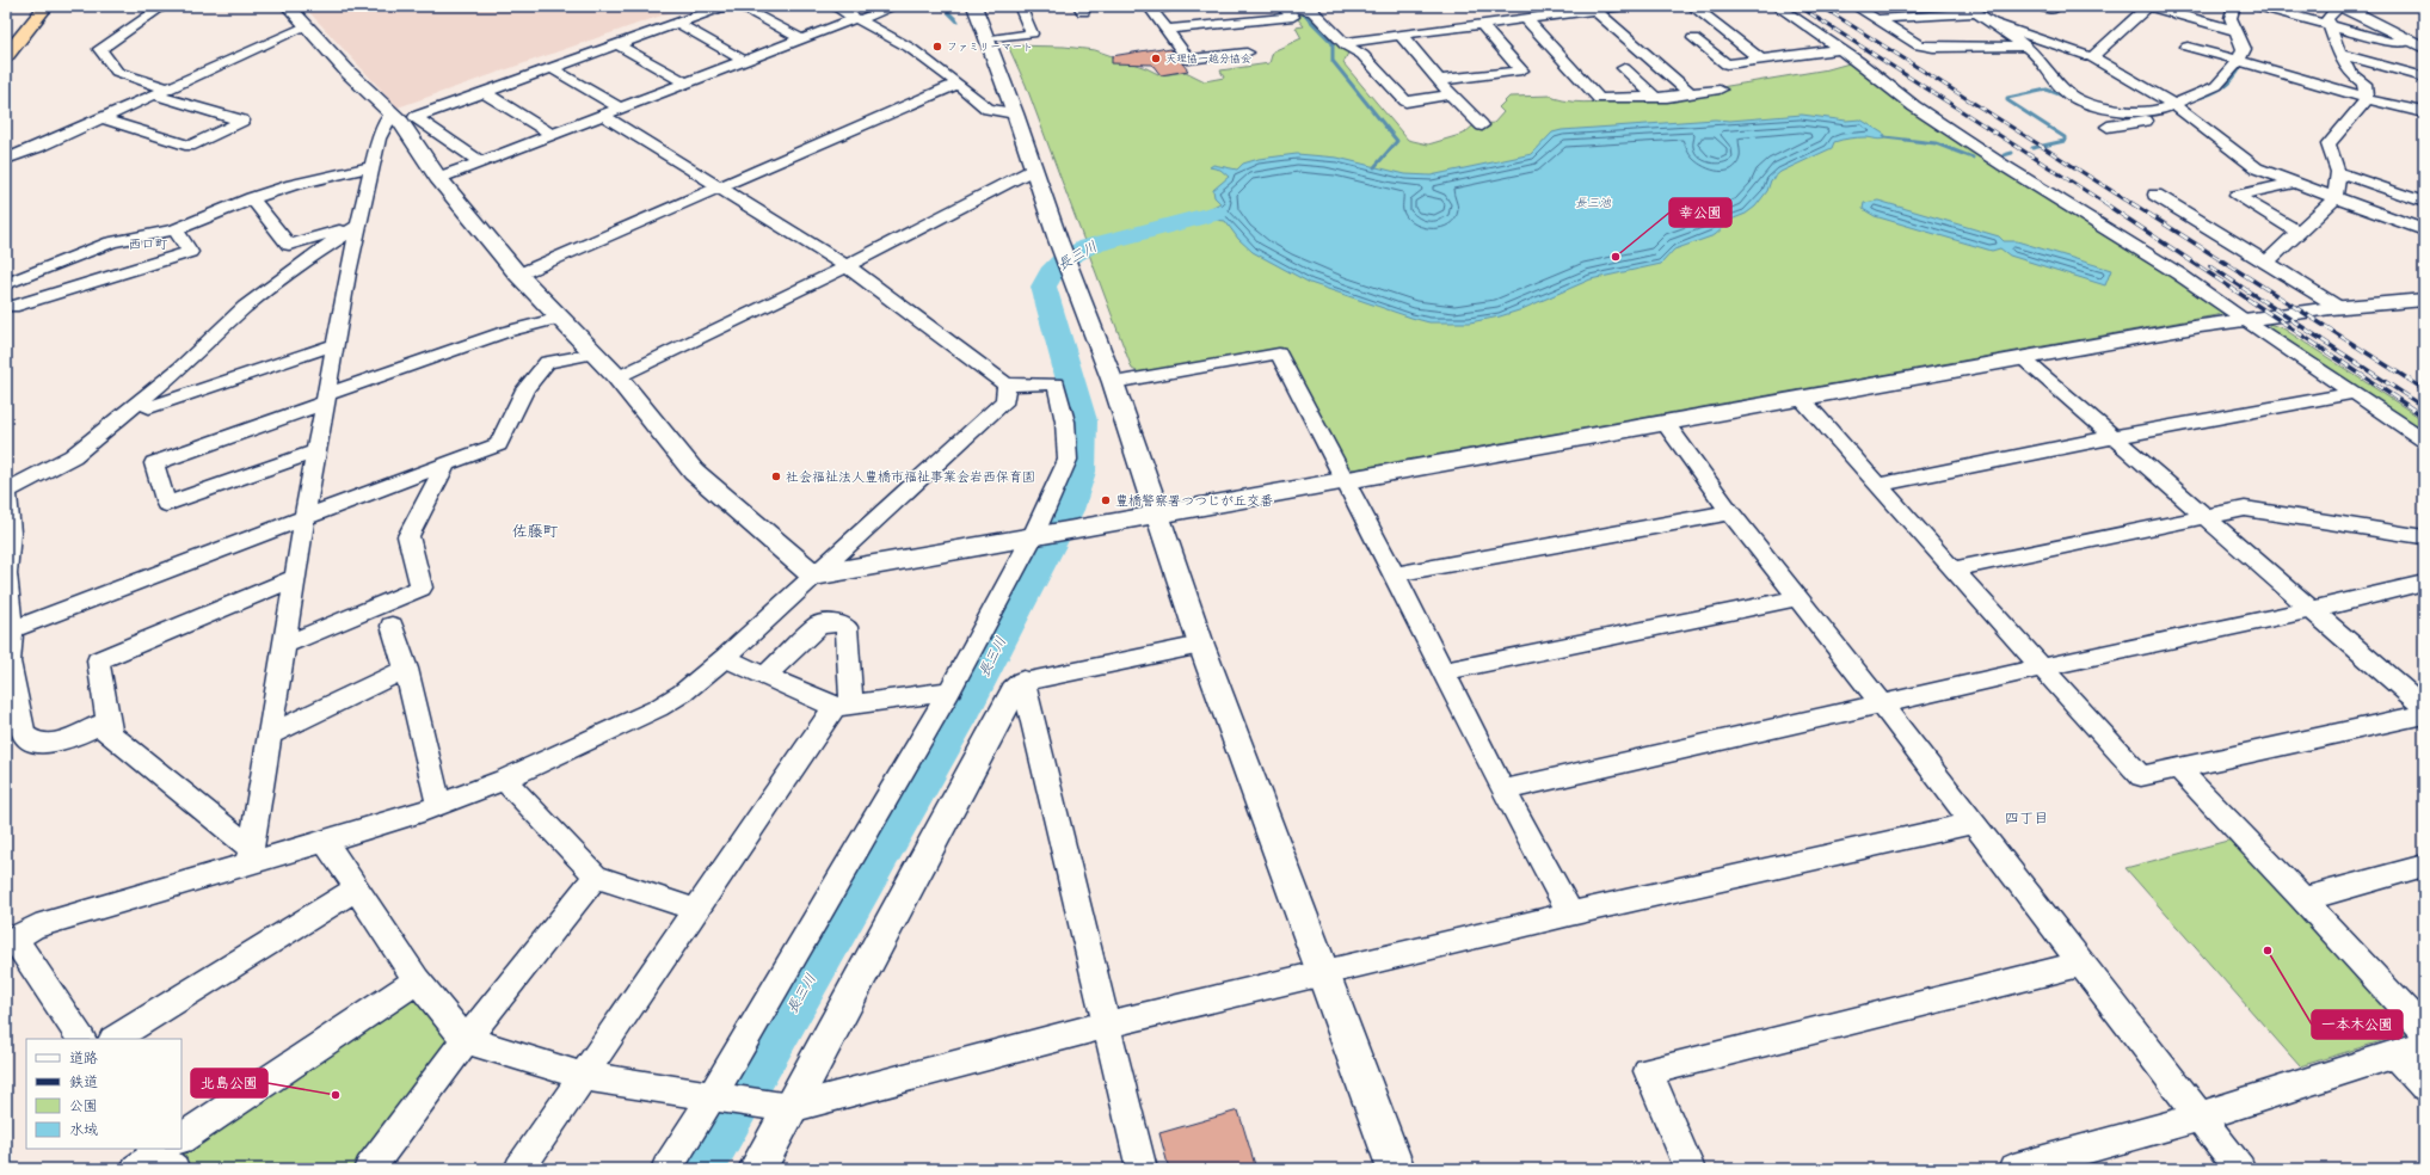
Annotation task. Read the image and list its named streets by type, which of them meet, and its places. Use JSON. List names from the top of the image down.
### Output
{
  "districts": ["西口町", "佐藤町", "四丁目"],
  "water": ["長三池", "長三川"],
  "places": [
    "ファミリーマート",
    "天理協一越分協会",
    "幸公園",
    "社会福祉法人豊橋市福祉事業会岩西保育園",
    "豊橋警察署つつじが丘交番",
    "一本木公園",
    "北島公園"
  ],
  "legend": [
    "道路",
    "鉄道",
    "公園",
    "水域"
  ]
}
